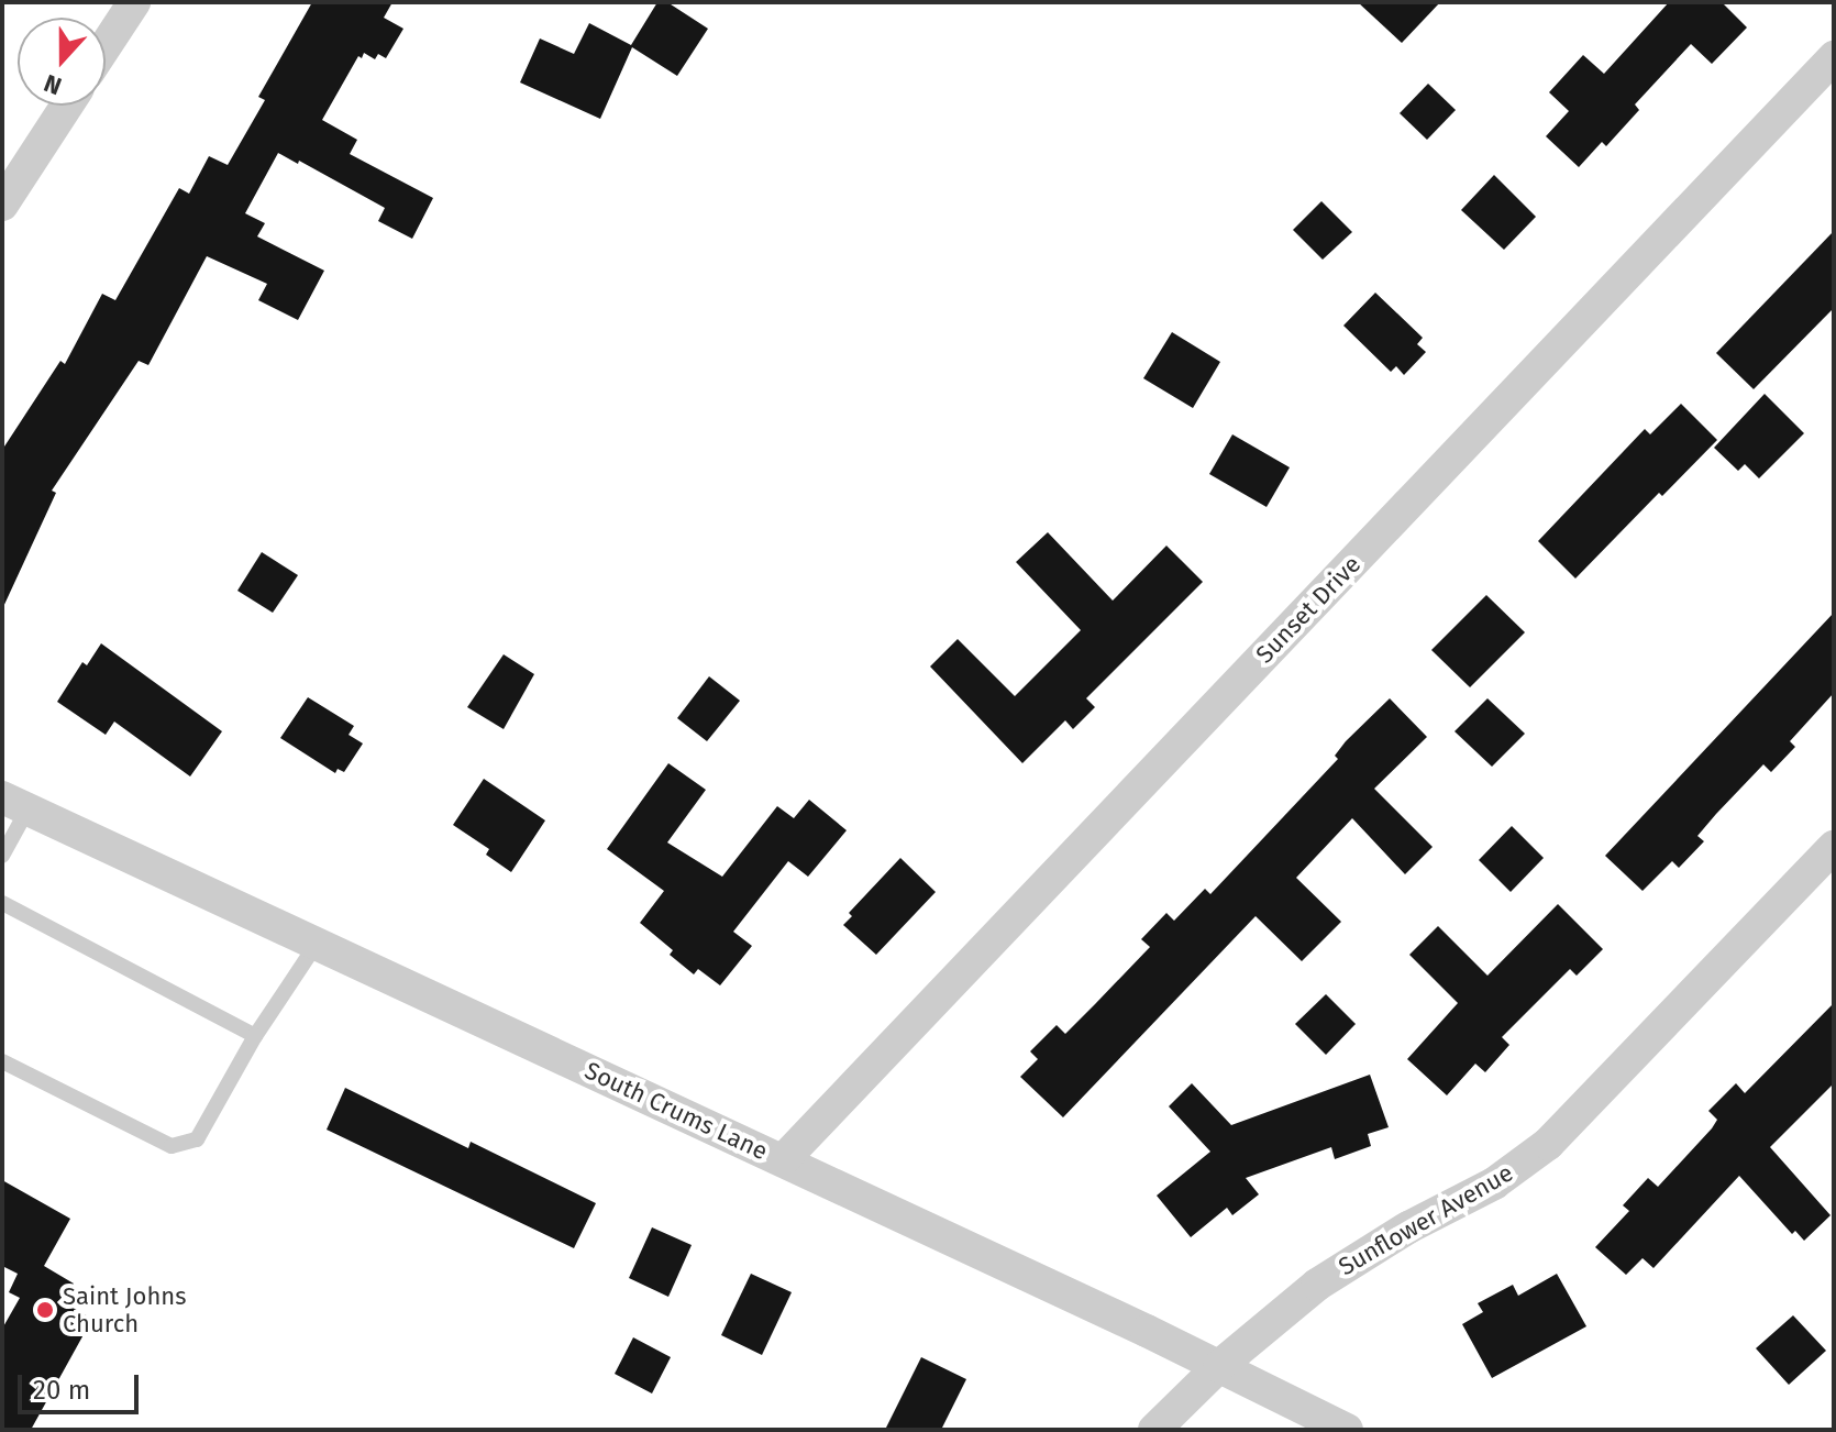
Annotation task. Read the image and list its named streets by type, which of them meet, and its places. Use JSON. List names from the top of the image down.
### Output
{
  "streets": {
    "street": ["Sunset Drive", "South Crums Lane", "Sunflower Avenue"]
  },
  "crossings": [
    ["Sunset Drive", "South Crums Lane"],
    ["South Crums Lane", "Sunflower Avenue"]
  ],
  "places": ["Saint Johns Church"],
  "scale_bar": "20 m",
  "north": "bottom"
}
